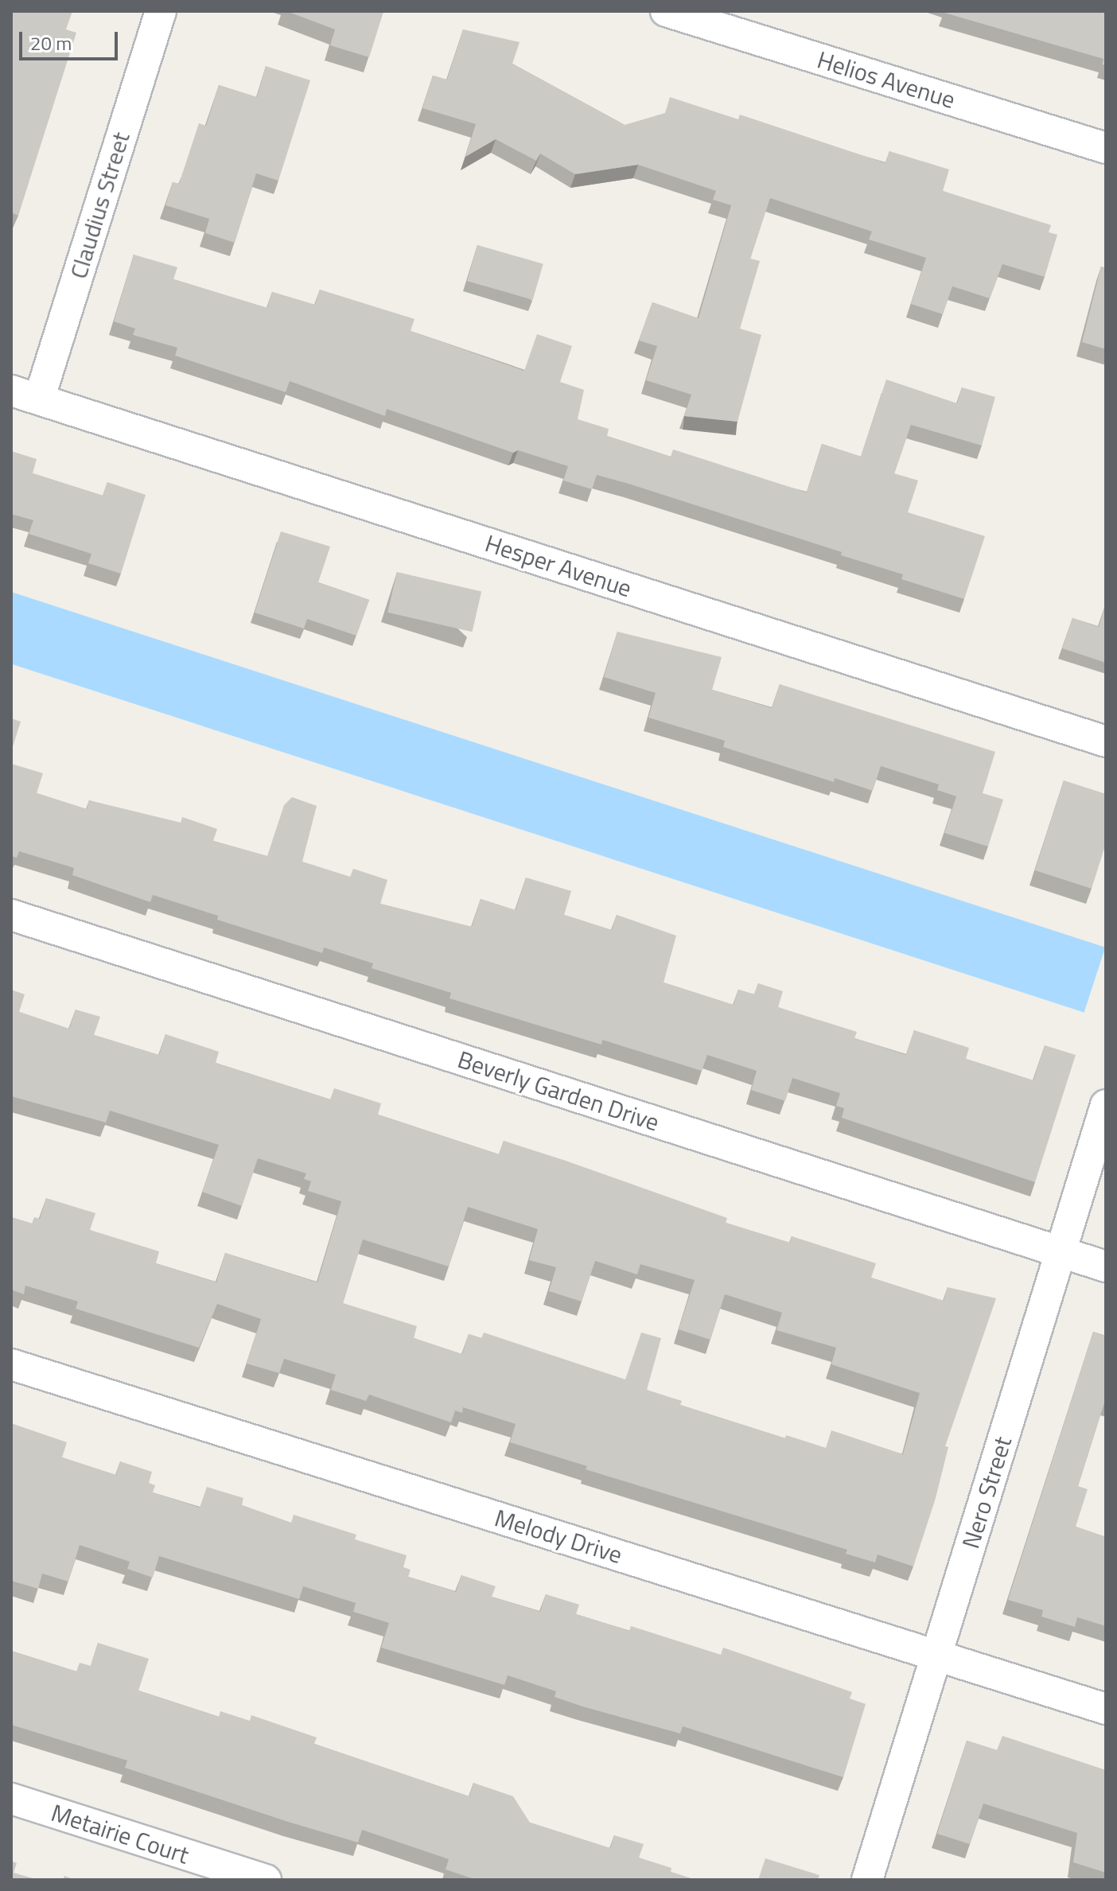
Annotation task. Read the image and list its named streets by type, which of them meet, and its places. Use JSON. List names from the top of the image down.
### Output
{
  "streets": {
    "street": [
      "Helios Avenue",
      "Claudius Street",
      "Hesper Avenue",
      "Beverly Garden Drive",
      "Nero Street",
      "Melody Drive",
      "Metairie Court"
    ]
  },
  "crossings": [
    ["Claudius Street", "Hesper Avenue"],
    ["Beverly Garden Drive", "Nero Street"],
    ["Nero Street", "Melody Drive"]
  ],
  "scale_bar": "20 m"
}
